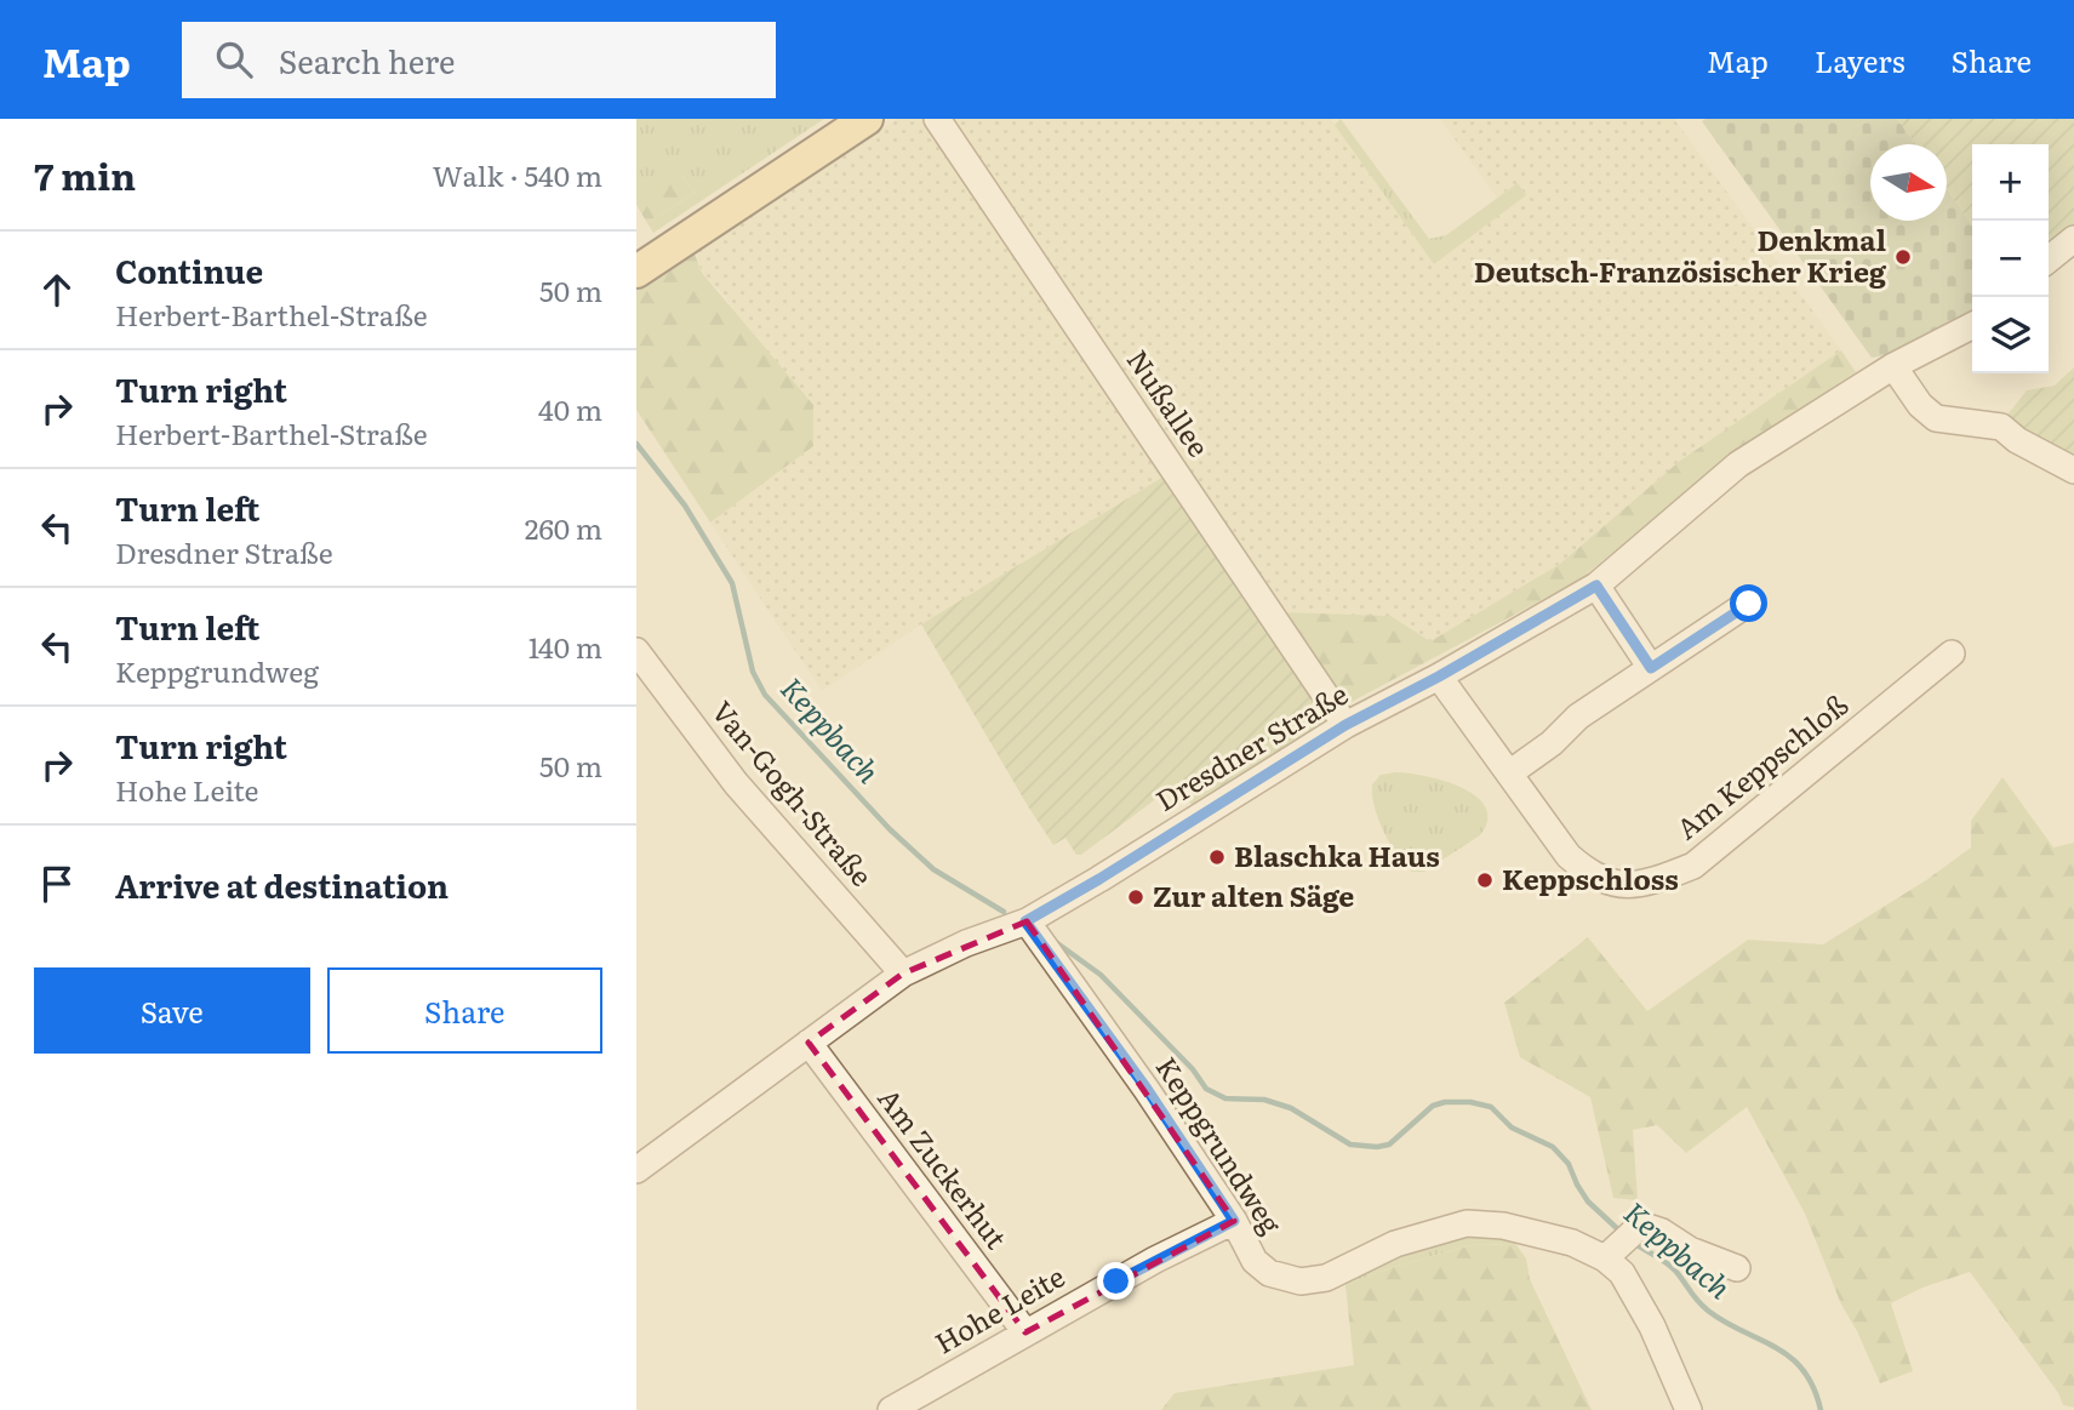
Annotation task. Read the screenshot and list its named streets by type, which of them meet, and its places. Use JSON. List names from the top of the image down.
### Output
{
  "streets": {
    "street": [
      "Nußallee",
      "Dresdner Straße",
      "Am Keppschloß",
      "Van-Gogh-Straße",
      "Keppgrundweg",
      "Am Zuckerhut",
      "Hohe Leite"
    ]
  },
  "crossings": [
    ["Nußallee", "Dresdner Straße"],
    ["Dresdner Straße", "Am Keppschloß"],
    ["Dresdner Straße", "Van-Gogh-Straße"],
    ["Dresdner Straße", "Keppgrundweg"],
    ["Dresdner Straße", "Am Zuckerhut"],
    ["Keppgrundweg", "Hohe Leite"],
    ["Am Zuckerhut", "Hohe Leite"]
  ],
  "water": ["Keppbach"],
  "places": [
    "Denkmal Deutsch-Französischer Krieg",
    "Blaschka Haus",
    "Keppschloss",
    "Zur alten Säge"
  ],
  "north": "right",
  "page": {
    "header": "Map",
    "search": "Search here",
    "nav": ["Map", "Layers", "Share"],
    "heading": ["7 min", "Walk · 540 m"],
    "map_buttons": ["+", "−"],
    "list": [
      ["Continue", "Herbert-Barthel-Straße", "50 m"],
      ["Turn right", "Herbert-Barthel-Straße", "40 m"],
      ["Turn left", "Dresdner Straße", "260 m"],
      ["Turn left", "Keppgrundweg", "140 m"],
      ["Turn right", "Hohe Leite", "50 m"],
      "Arrive at destination"
    ],
    "buttons": ["Save", "Share"]
  }
}
